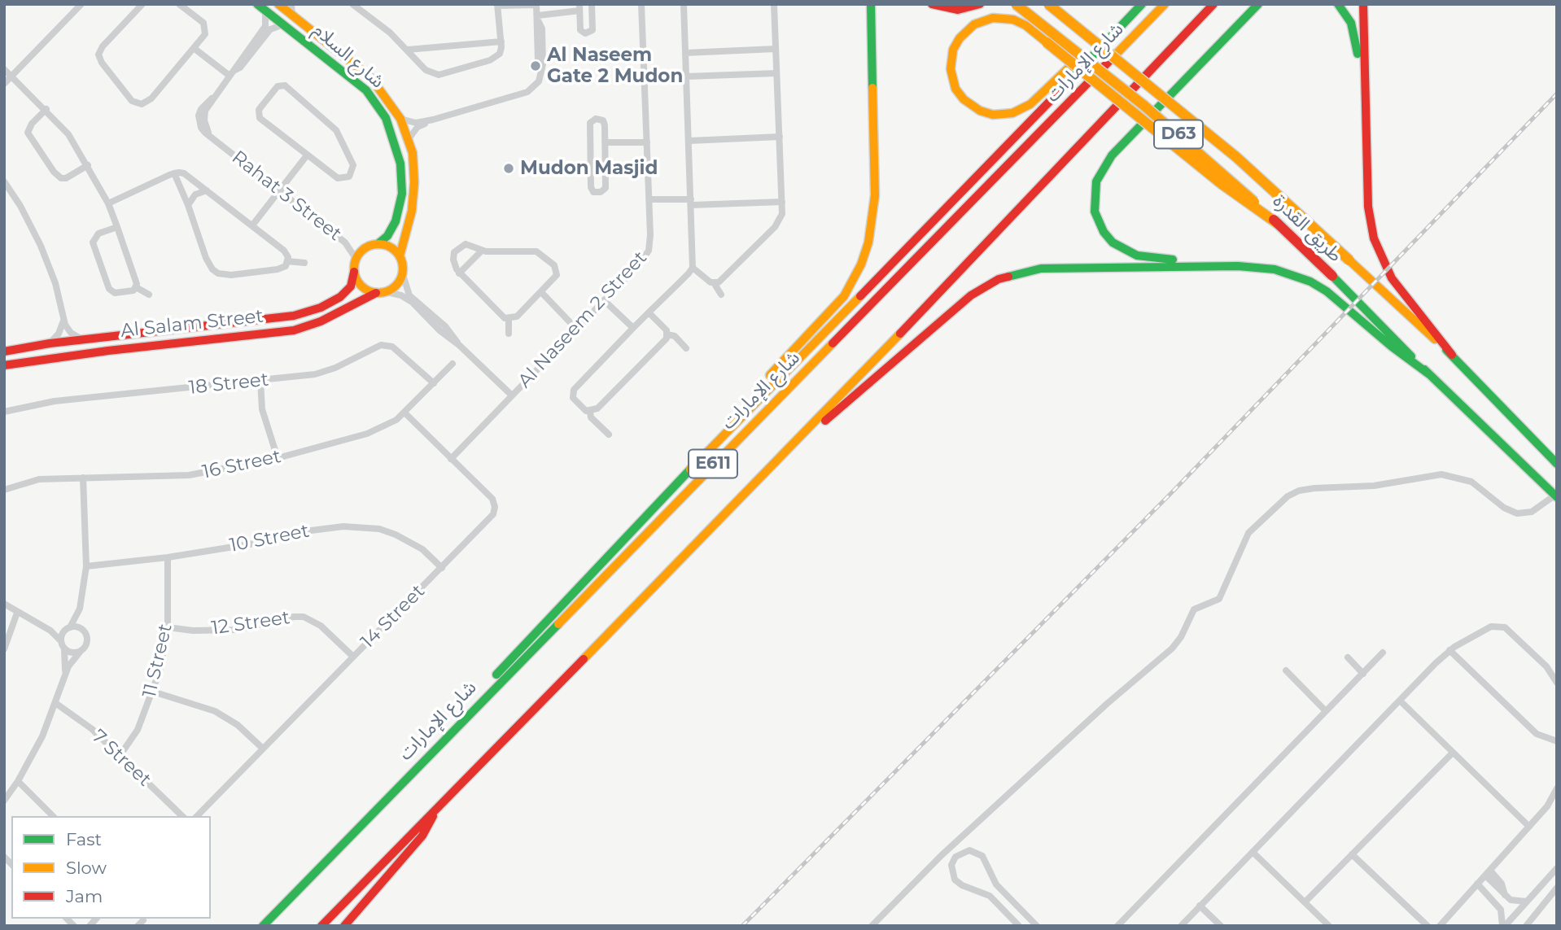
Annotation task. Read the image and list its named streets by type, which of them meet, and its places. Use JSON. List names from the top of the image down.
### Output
{
  "streets": {
    "main road": [
      "شارع السلام",
      "شارع الإمارات",
      "D63",
      "طريق القدرة",
      "Al Salam Street",
      "E611"
    ],
    "street": [
      "Rahat 3 Street",
      "Al Naseem 2 Street",
      "18 Street",
      "16 Street",
      "10 Street",
      "14 Street",
      "12 Street",
      "11 Street",
      "7 Street"
    ]
  },
  "crossings": [
    ["شارع السلام", "Rahat 3 Street"],
    ["شارع السلام", "Al Salam Street"],
    ["Rahat 3 Street", "Al Salam Street"],
    ["Al Naseem 2 Street", "14 Street"],
    ["18 Street", "16 Street"],
    ["16 Street", "14 Street"],
    ["10 Street", "14 Street"],
    ["10 Street", "11 Street"],
    ["14 Street", "12 Street"],
    ["12 Street", "11 Street"],
    ["11 Street", "7 Street"]
  ],
  "places": ["Al Naseem Gate 2 Mudon", "Mudon Masjid"],
  "legend": ["Fast", "Slow", "Jam"]
}
